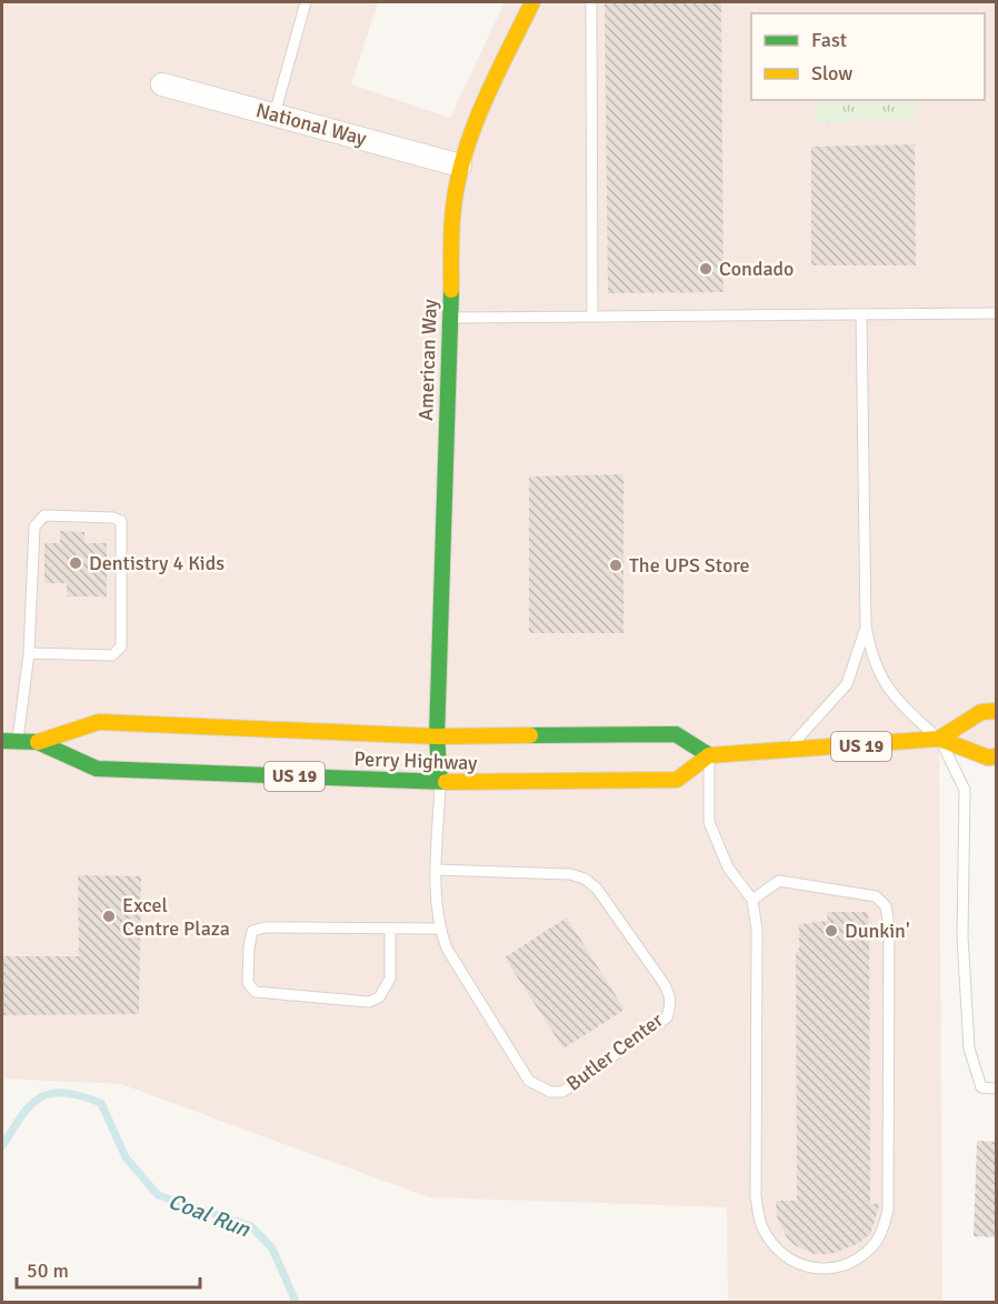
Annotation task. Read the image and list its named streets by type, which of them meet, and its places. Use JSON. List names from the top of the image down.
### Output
{
  "streets": {
    "main road": ["American Way", "US 19", "Perry Highway"],
    "street": ["National Way"],
    "lane": ["Butler Center"]
  },
  "crossings": [
    ["National Way", "American Way"],
    ["American Way", "Perry Highway"],
    ["American Way", "Butler Center"],
    ["US 19", "Perry Highway"],
    ["Perry Highway", "Butler Center"]
  ],
  "water": ["Coal Run"],
  "places": [
    "Condado",
    "Dentistry 4 Kids",
    "The UPS Store",
    "Excel Centre Plaza",
    "Dunkin'"
  ],
  "legend": ["Fast", "Slow"],
  "scale_bar": "50 m"
}
